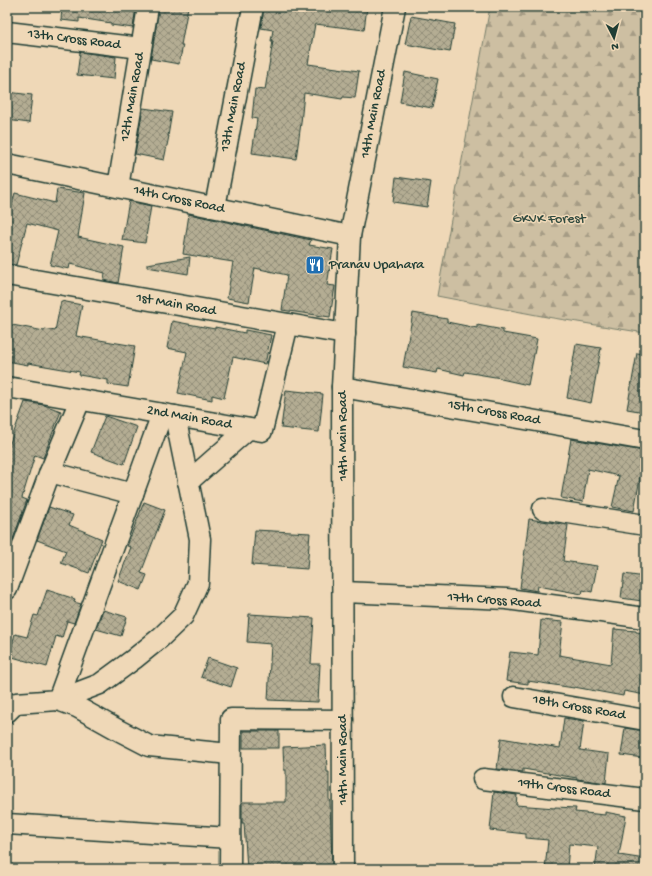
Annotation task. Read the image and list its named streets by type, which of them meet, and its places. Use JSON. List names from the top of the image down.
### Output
{
  "streets": {
    "street": [
      "13th Cross Road",
      "12th Main Road",
      "13th Main Road",
      "14th Main Road",
      "14th Cross Road",
      "1st Main Road",
      "15th Cross Road",
      "2nd Main Road",
      "17th Cross Road",
      "18th Cross Road",
      "19th Cross Road"
    ]
  },
  "crossings": [
    ["13th Cross Road", "12th Main Road"],
    ["12th Main Road", "14th Cross Road"],
    ["13th Main Road", "14th Cross Road"],
    ["14th Main Road", "14th Cross Road"],
    ["14th Main Road", "1st Main Road"],
    ["14th Main Road", "15th Cross Road"],
    ["14th Main Road", "17th Cross Road"],
    ["1st Main Road", "2nd Main Road"]
  ],
  "parks": ["GKVK Forest"],
  "places": {
    "restaurant": ["Pranav Upahara"]
  },
  "north": "bottom"
}
